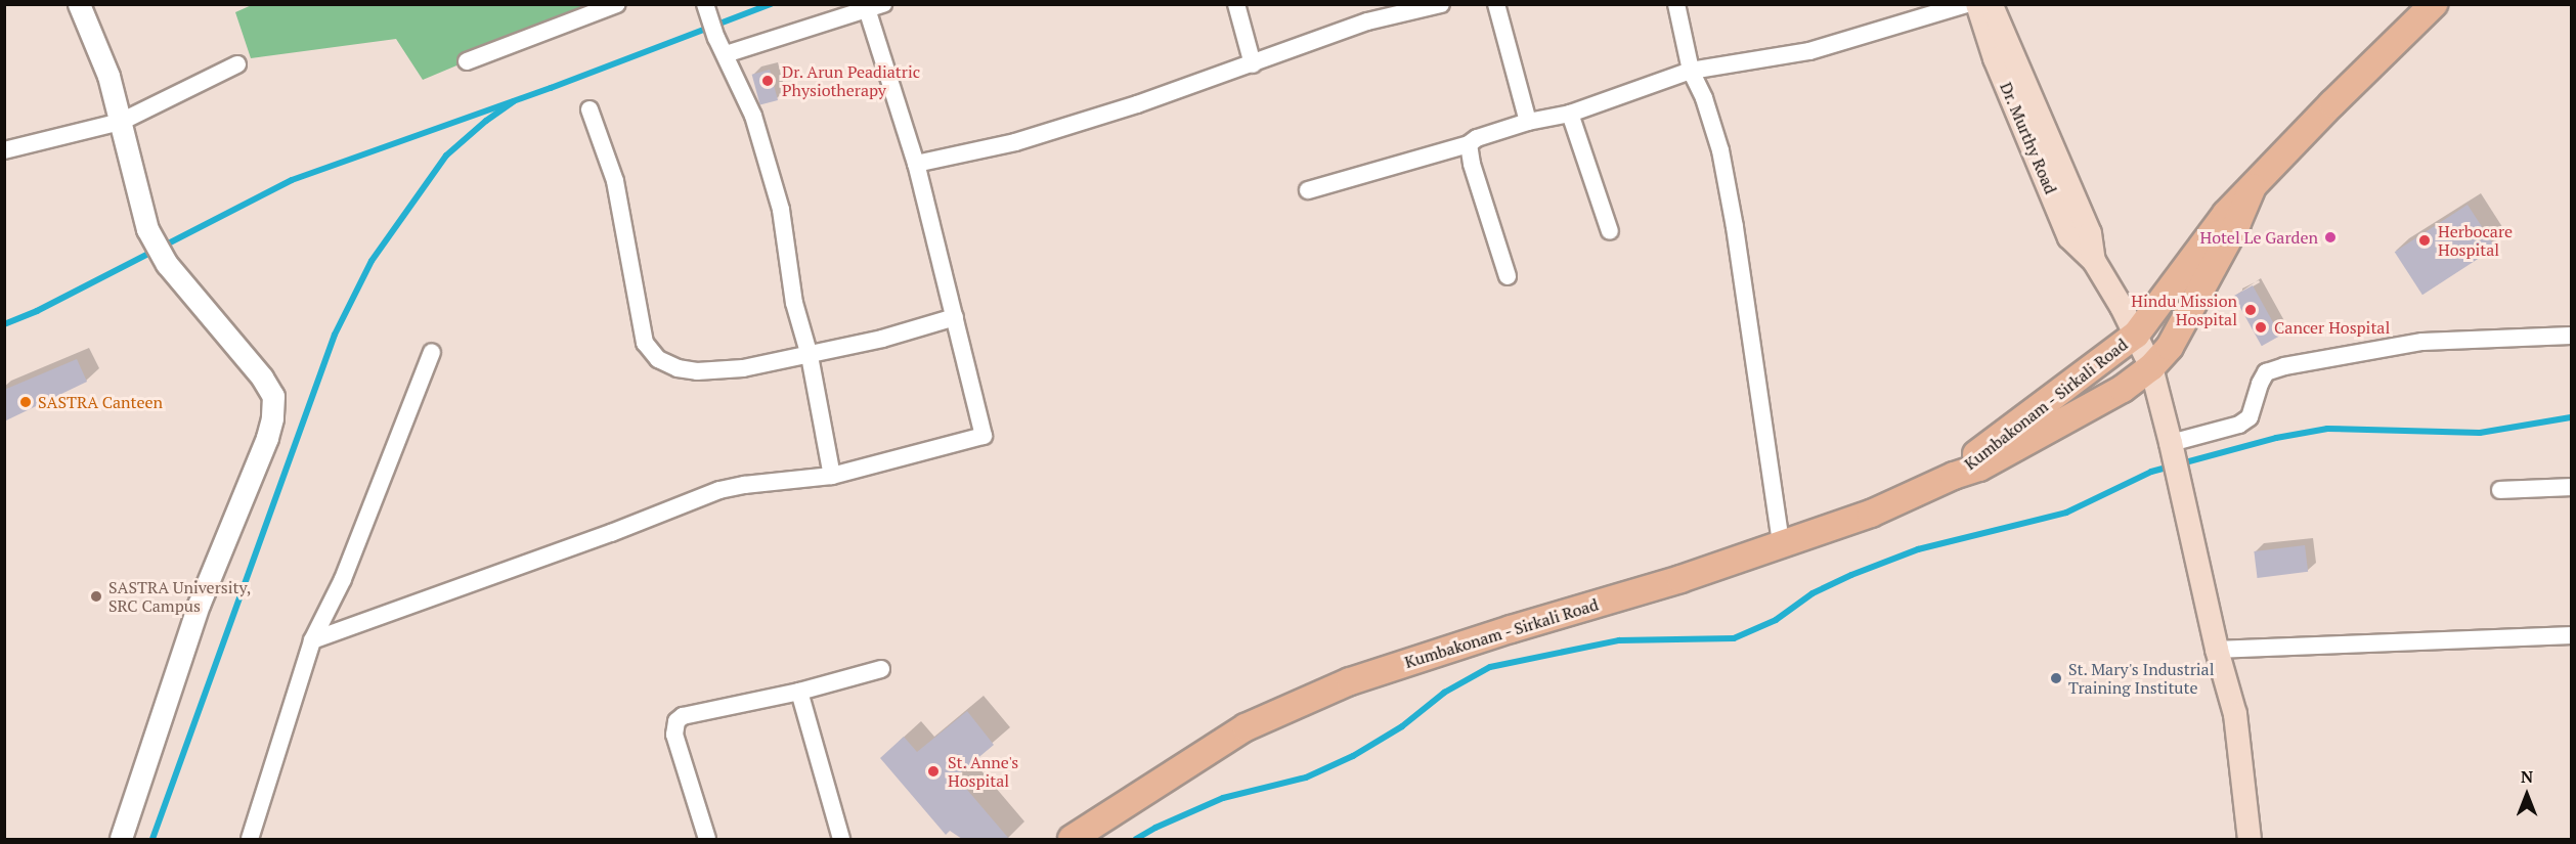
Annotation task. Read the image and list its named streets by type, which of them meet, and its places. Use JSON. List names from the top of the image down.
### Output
{
  "streets": {
    "main road": ["Dr. Murthy Road", "Kumbakonam - Sirkali Road"]
  },
  "crossings": [
    ["Dr. Murthy Road", "Kumbakonam - Sirkali Road"]
  ],
  "places": [
    "Dr. Arun Peadiatric Physiotherapy",
    "Hotel Le Garden",
    "Herbocare Hospital",
    "Hindu Mission Hospital",
    "Cancer Hospital",
    "SASTRA Canteen",
    "SASTRA University, SRC Campus",
    "St. Mary's Industrial Training Institute",
    "St. Anne's Hospital"
  ],
  "north": "top"
}
